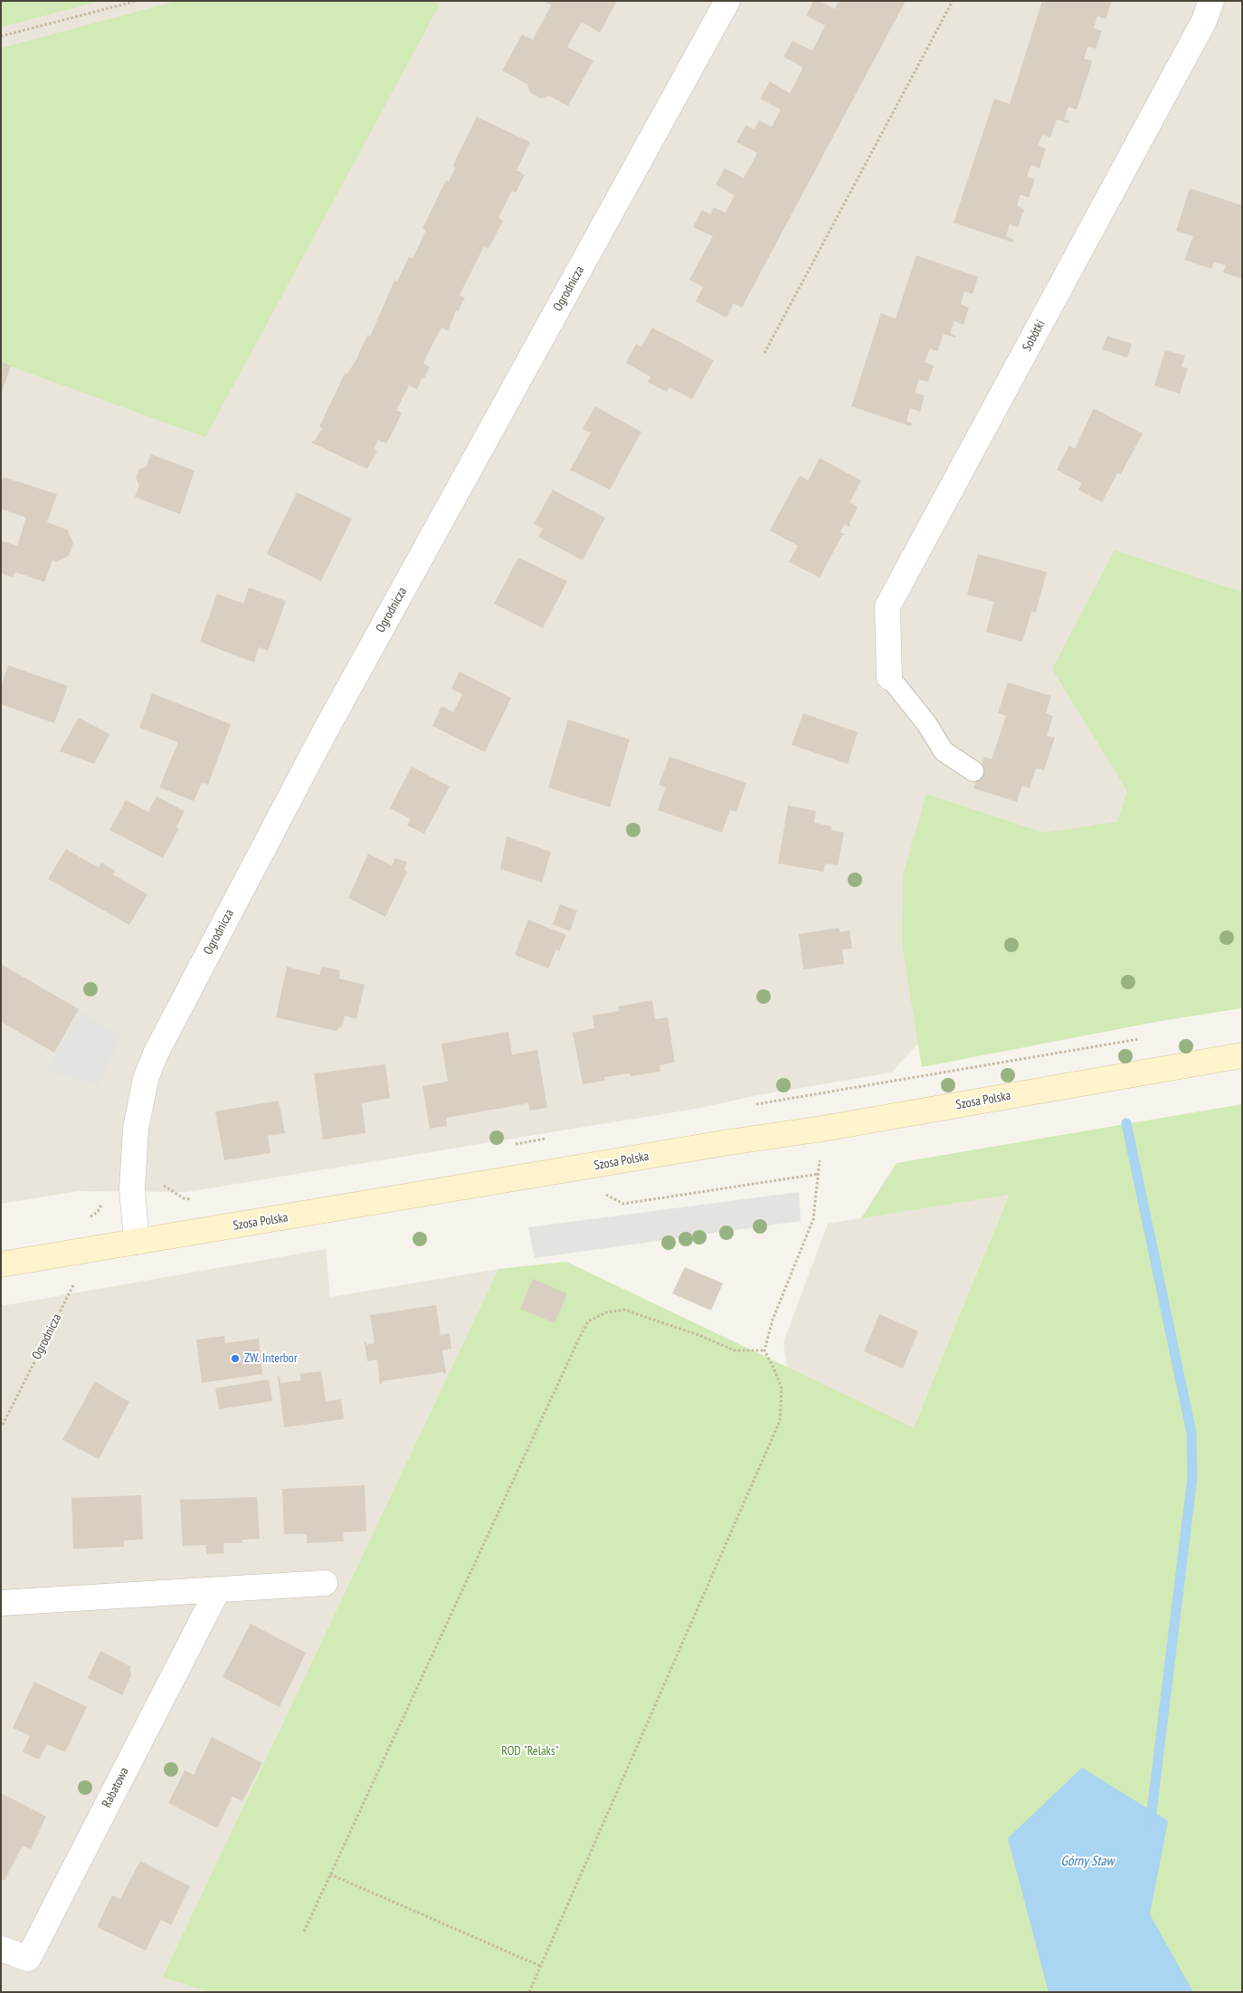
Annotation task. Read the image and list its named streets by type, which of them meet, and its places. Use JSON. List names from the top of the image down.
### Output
{
  "streets": {
    "street": [
      "Ogrodnicza",
      "Sobótki",
      "Szosa Polska",
      "Rabatowa"
    ]
  },
  "crossings": [
    ["Ogrodnicza", "Szosa Polska"]
  ],
  "water": ["Górny Staw"],
  "parks": ["ROD \"Relaks\""],
  "places": ["ZW. Interbor"]
}
